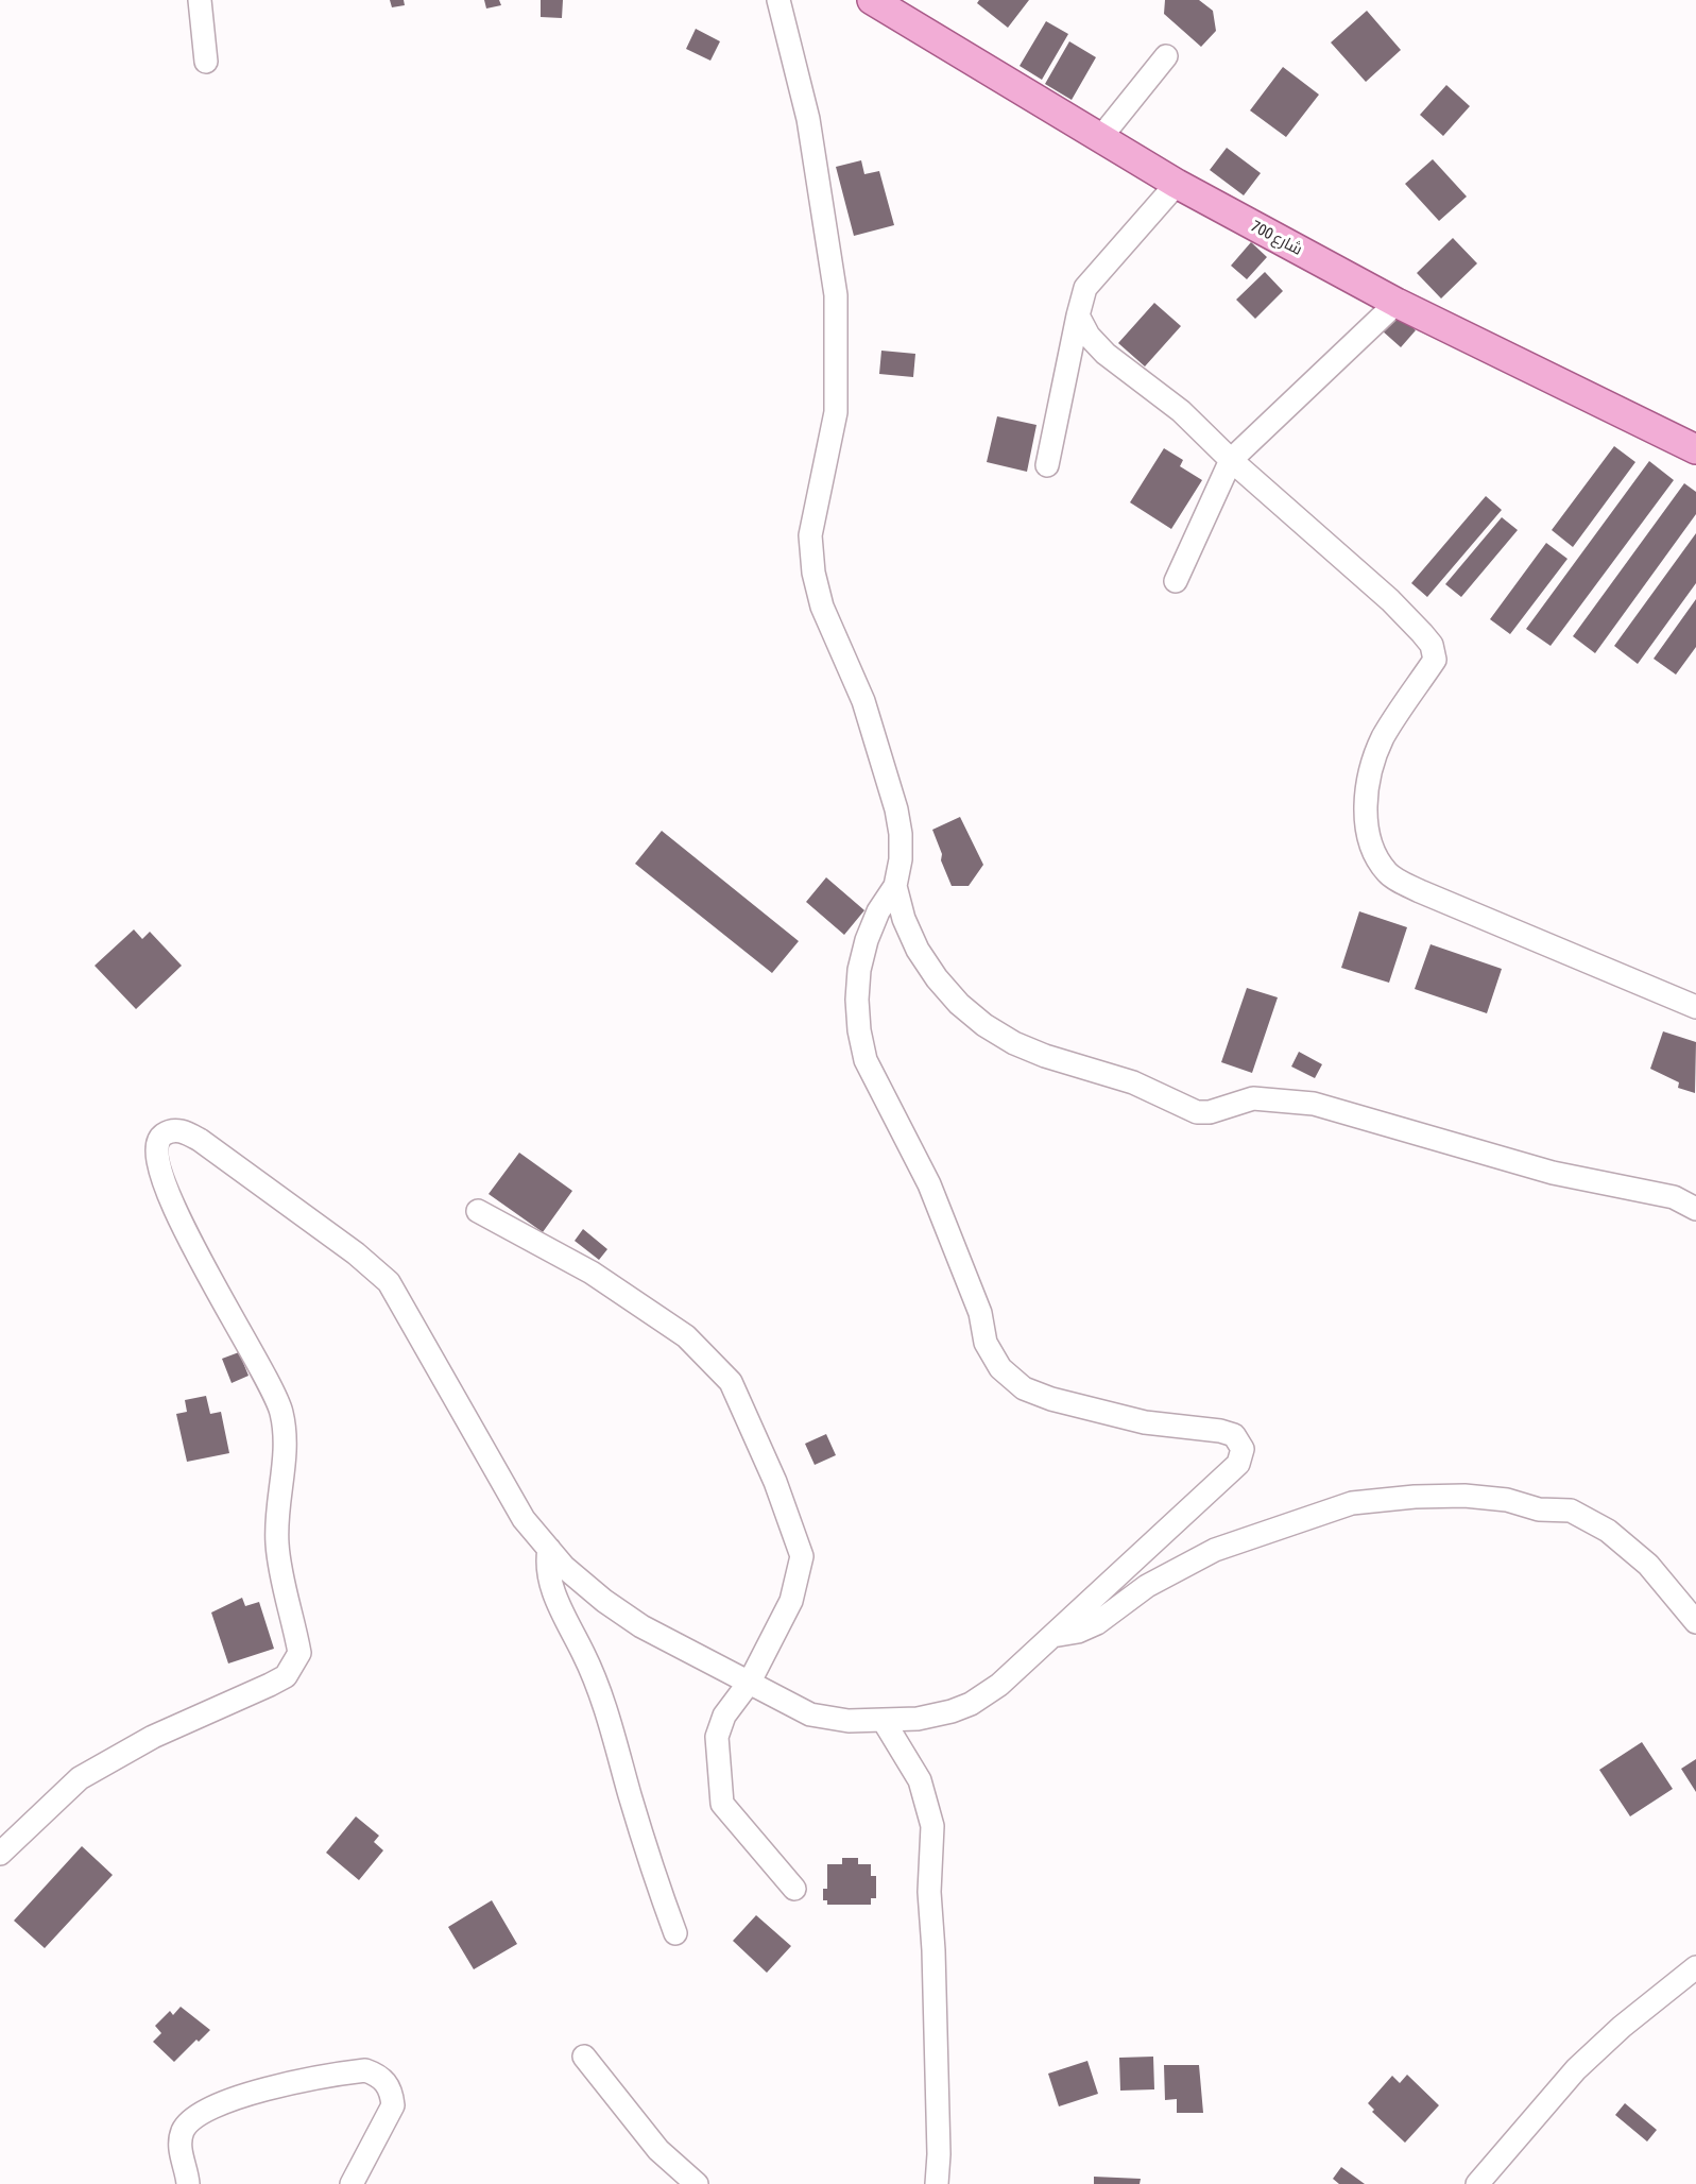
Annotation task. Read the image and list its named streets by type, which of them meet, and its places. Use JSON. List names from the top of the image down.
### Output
{
  "streets": {
    "main road": ["شارع 700"]
  }
}
